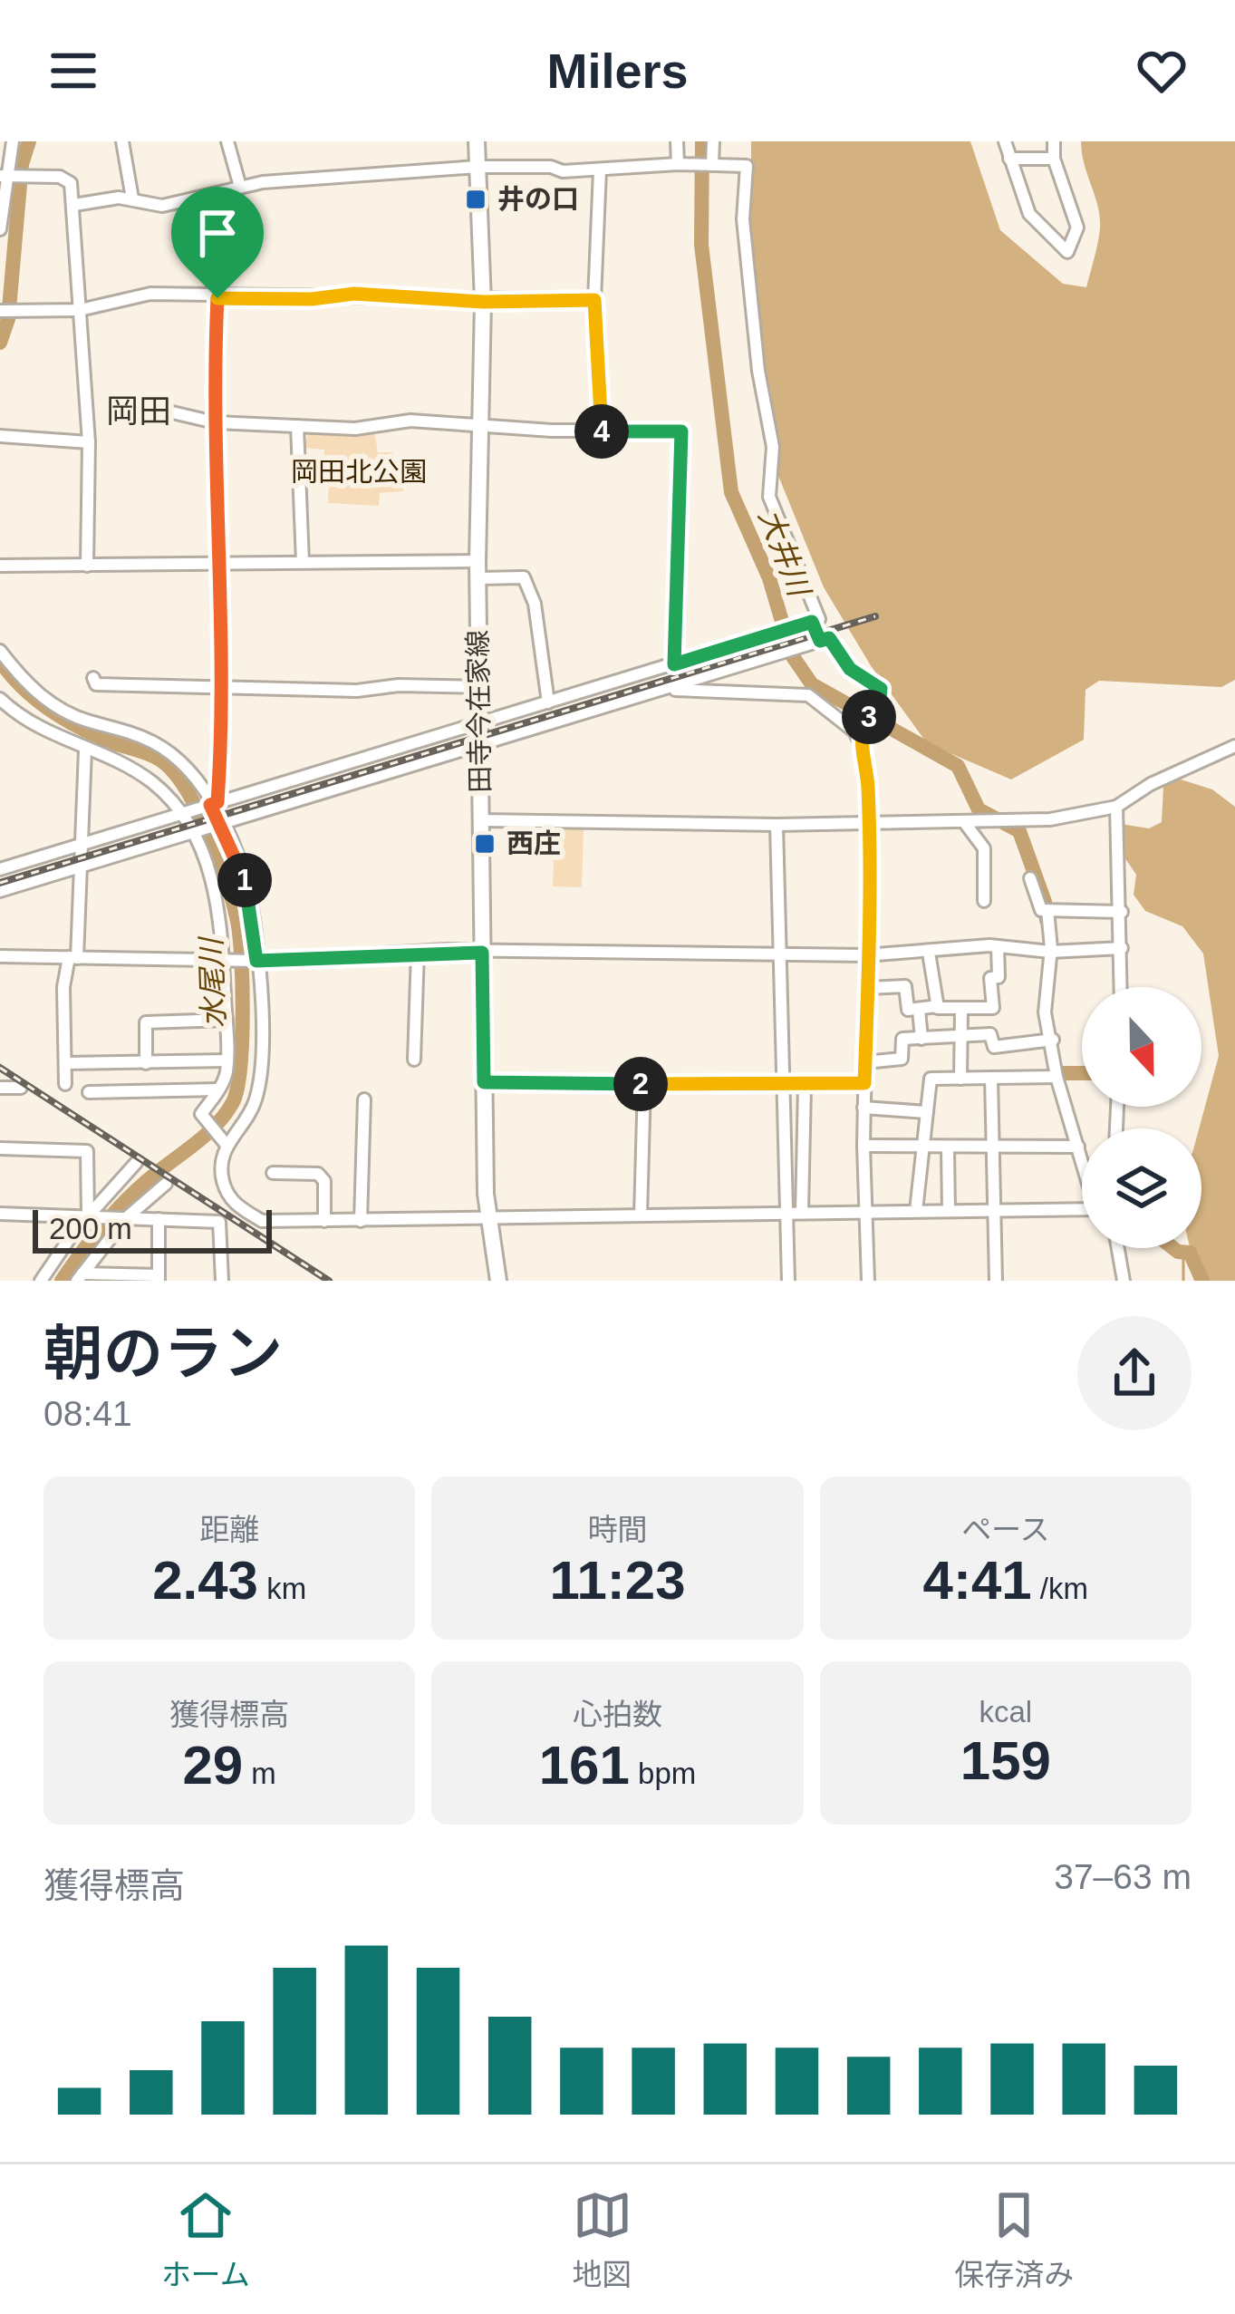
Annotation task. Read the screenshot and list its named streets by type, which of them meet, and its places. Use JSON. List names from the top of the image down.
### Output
{
  "streets": {
    "main road": ["田寺今在家線"]
  },
  "districts": ["岡田"],
  "water": ["大井川", "水尾川"],
  "parks": ["岡田北公園"],
  "places": {
    "transit": ["井の口", "西庄"]
  },
  "scale_bar": "200 m",
  "north": "bottom",
  "page": {
    "header": "Milers",
    "pins": [
      "4",
      "3",
      "1",
      "2"
    ],
    "scale": "200 m",
    "heading": ["朝のラン", "08:41"],
    "stats": [
      ["距離", "2.43 km"],
      ["時間", "11:23"],
      ["ペース", "4:41 /km"],
      ["獲得標高", "29 m"],
      ["心拍数", "161 bpm"],
      ["kcal", "159"]
    ],
    "chart": ["獲得標高", "37–63 m"],
    "tabs": ["ホーム", "地図", "保存済み"]
  }
}
